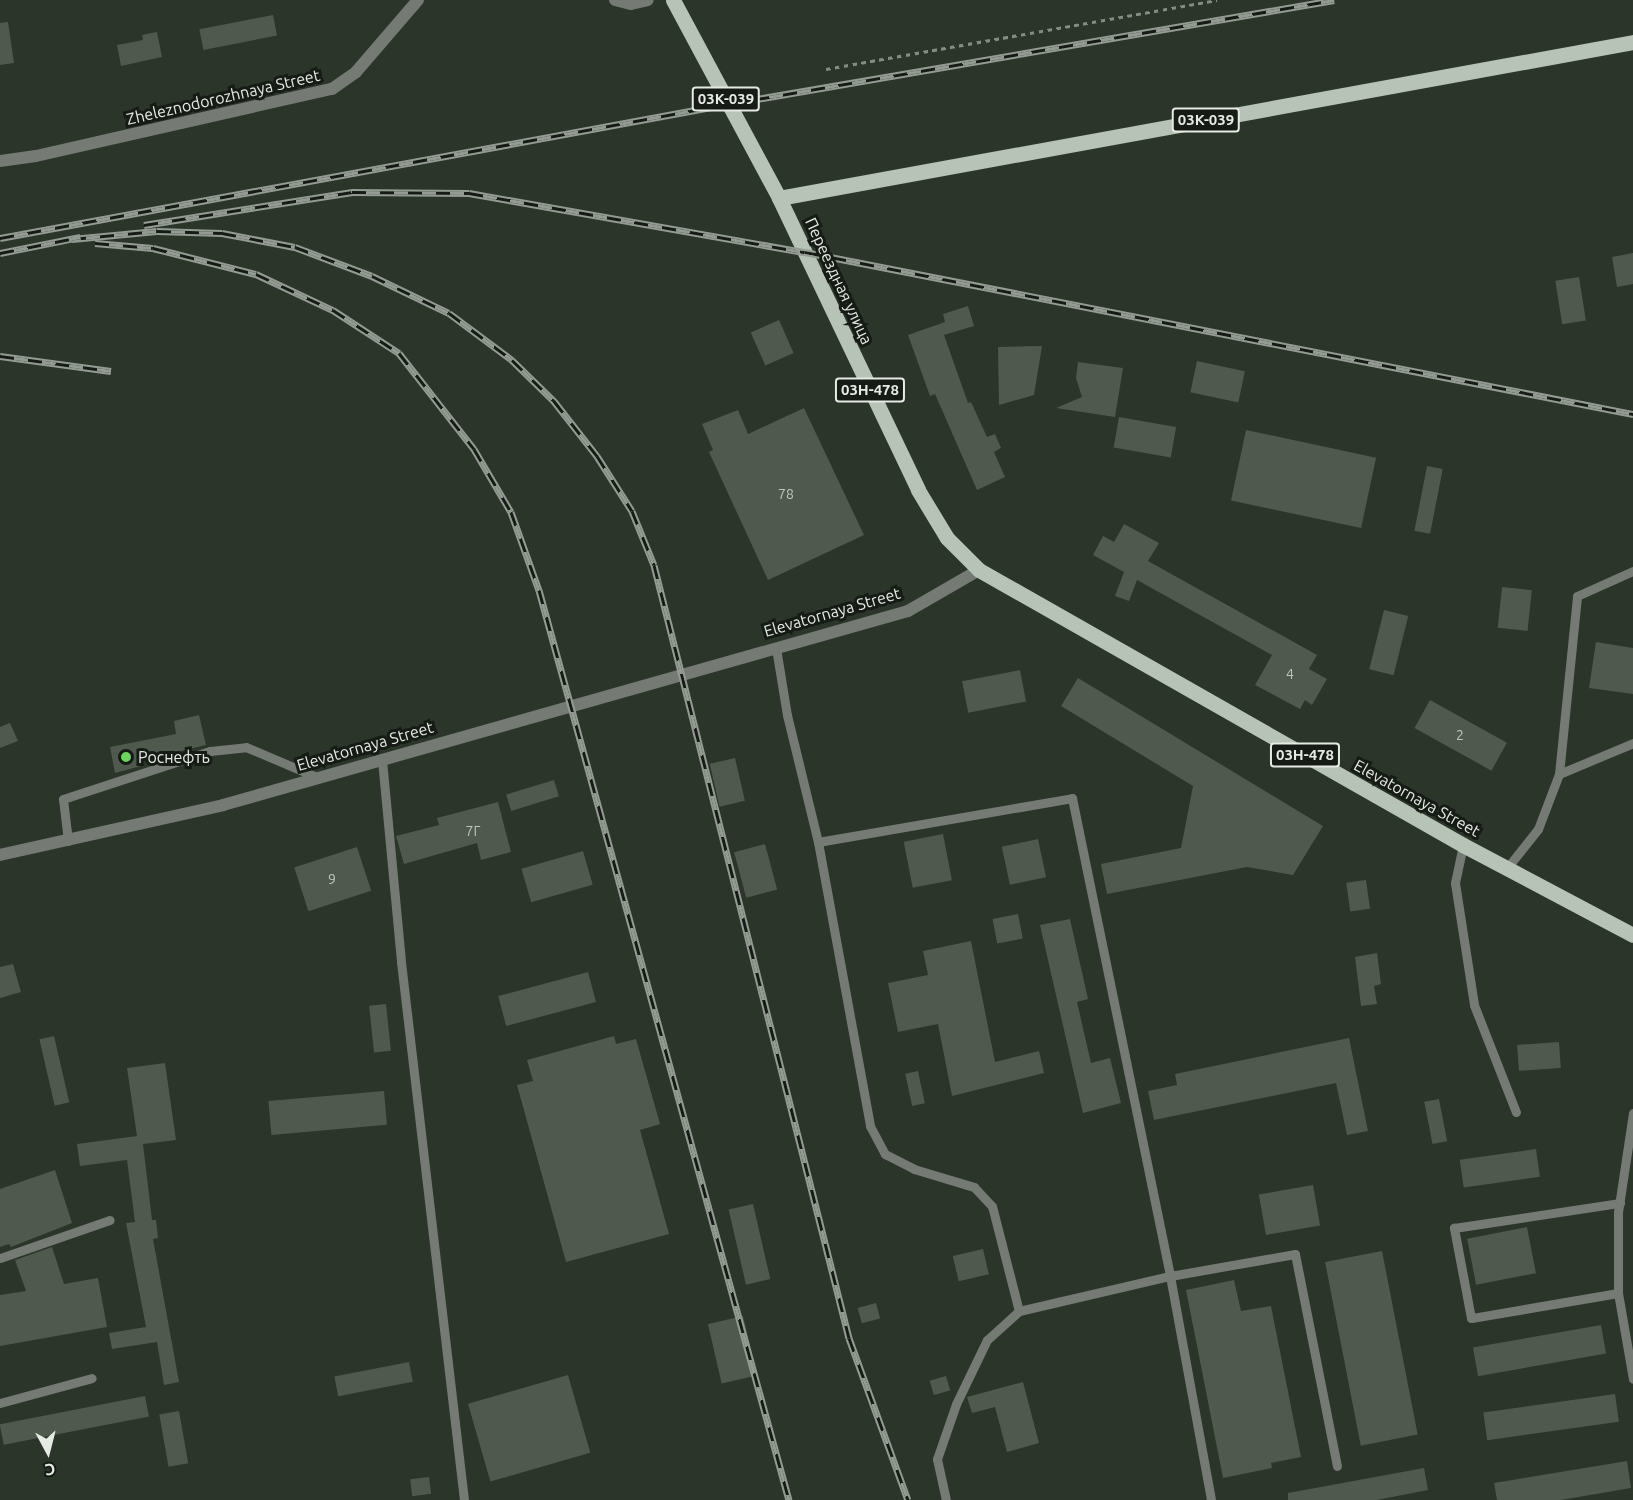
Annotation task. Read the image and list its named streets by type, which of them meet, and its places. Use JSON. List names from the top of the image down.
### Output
{
  "streets": {
    "main road": [
      "03К-039",
      "Переездная улица",
      "03Н-478",
      "Elevatornaya Street"
    ],
    "street": ["Zheleznodorozhnaya Street"]
  },
  "crossings": [
    ["03К-039", "Переездная улица"],
    ["Переездная улица", "Elevatornaya Street"]
  ],
  "places": ["Роснефть"],
  "house_numbers": [
    "78",
    "4",
    "2",
    "7Г",
    "9"
  ],
  "north": "bottom"
}
